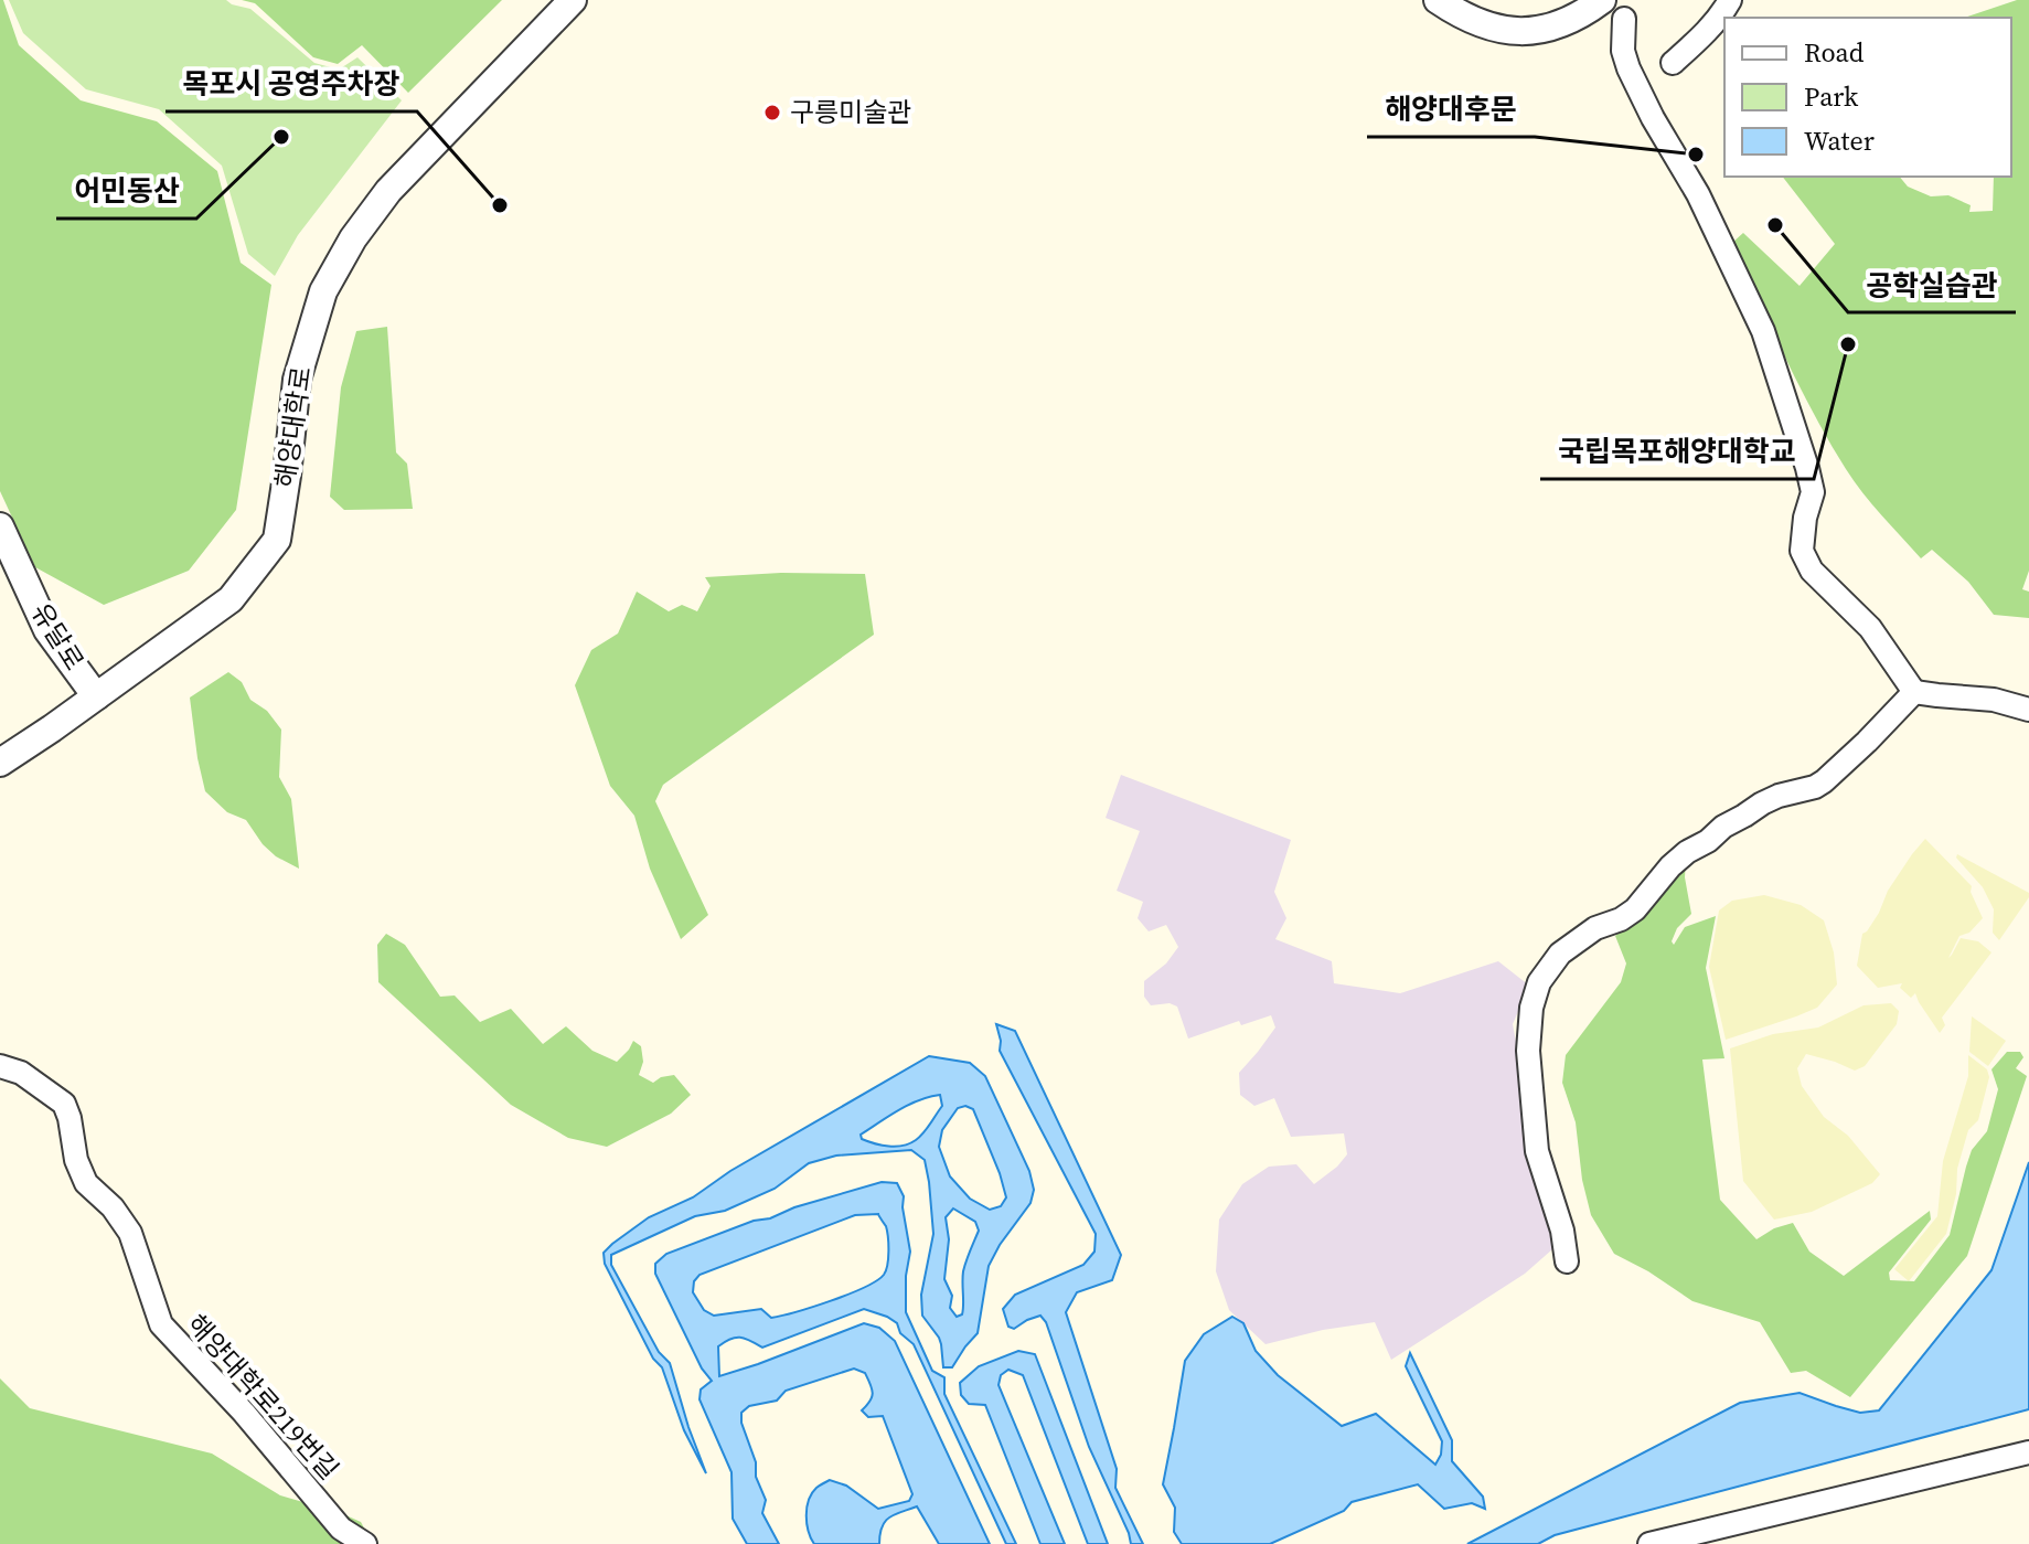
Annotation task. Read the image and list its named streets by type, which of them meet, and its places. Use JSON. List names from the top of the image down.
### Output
{
  "streets": {
    "street": ["해양대학로", "유달로", "해양대학로219번길"]
  },
  "crossings": [
    ["해양대학로", "유달로"]
  ],
  "places": [
    "구릉미술관",
    "어민동산",
    "해양대후문",
    "목포시 공영주차장",
    "공학실습관",
    "국립목포해양대학교"
  ],
  "legend": ["Road", "Park", "Water"]
}
